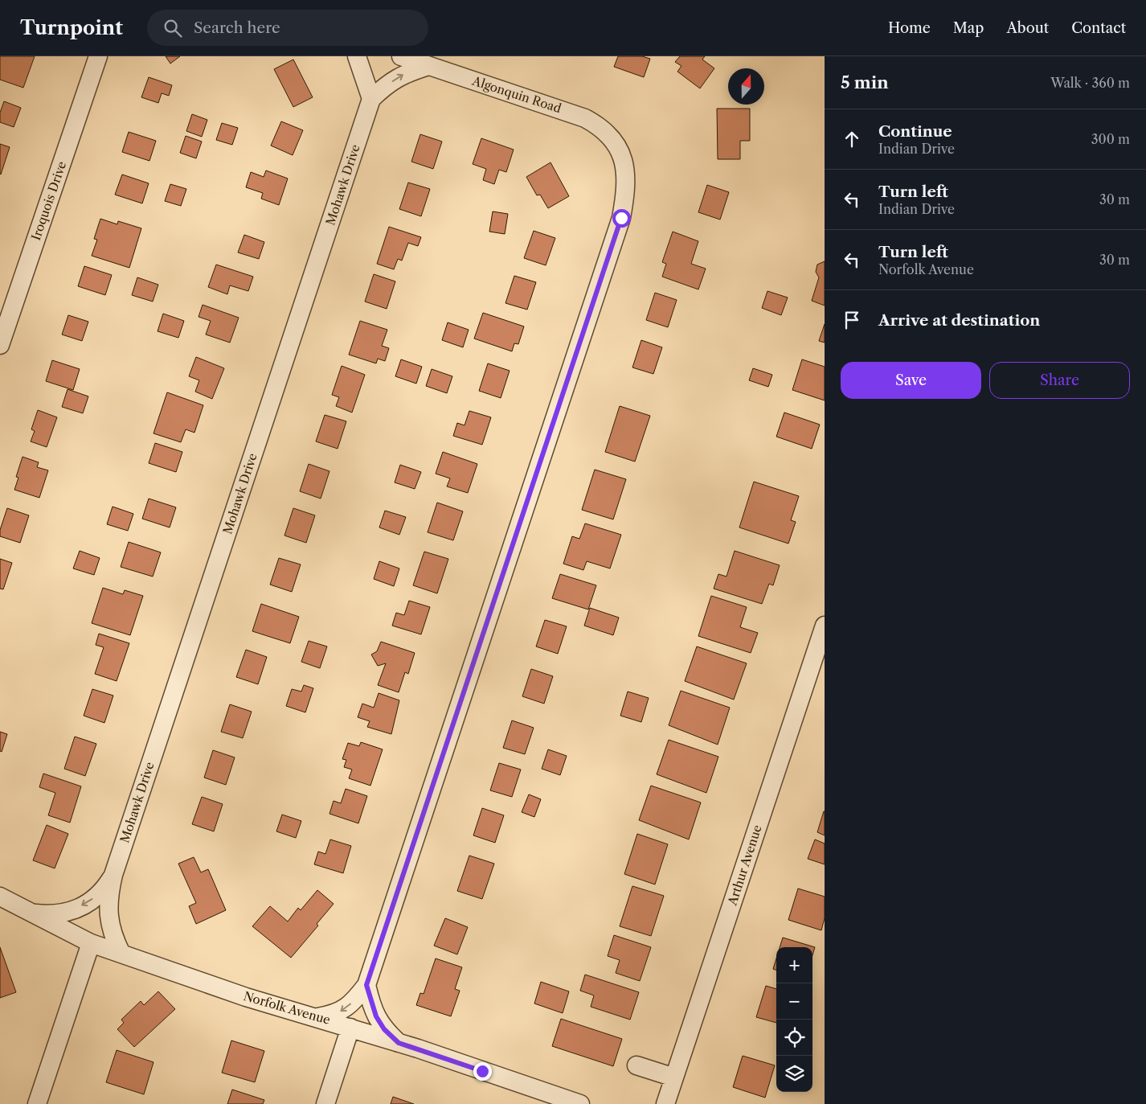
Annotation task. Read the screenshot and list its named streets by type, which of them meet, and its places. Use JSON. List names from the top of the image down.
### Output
{
  "streets": {
    "street": [
      "Algonquin Road",
      "Mohawk Drive",
      "Iroquois Drive",
      "Arthur Avenue",
      "Norfolk Avenue"
    ]
  },
  "crossings": [
    ["Algonquin Road", "Mohawk Drive"],
    ["Mohawk Drive", "Norfolk Avenue"]
  ],
  "north": "top",
  "page": {
    "header": "Turnpoint",
    "search": "Search here",
    "nav": [
      "Home",
      "Map",
      "About",
      "Contact"
    ],
    "heading": ["5 min", "Walk · 360 m"],
    "list": [
      ["Continue", "Indian Drive", "300 m"],
      ["Turn left", "Indian Drive", "30 m"],
      ["Turn left", "Norfolk Avenue", "30 m"],
      "Arrive at destination"
    ],
    "buttons": ["Save", "Share"],
    "map_buttons": ["+", "−"]
  }
}
